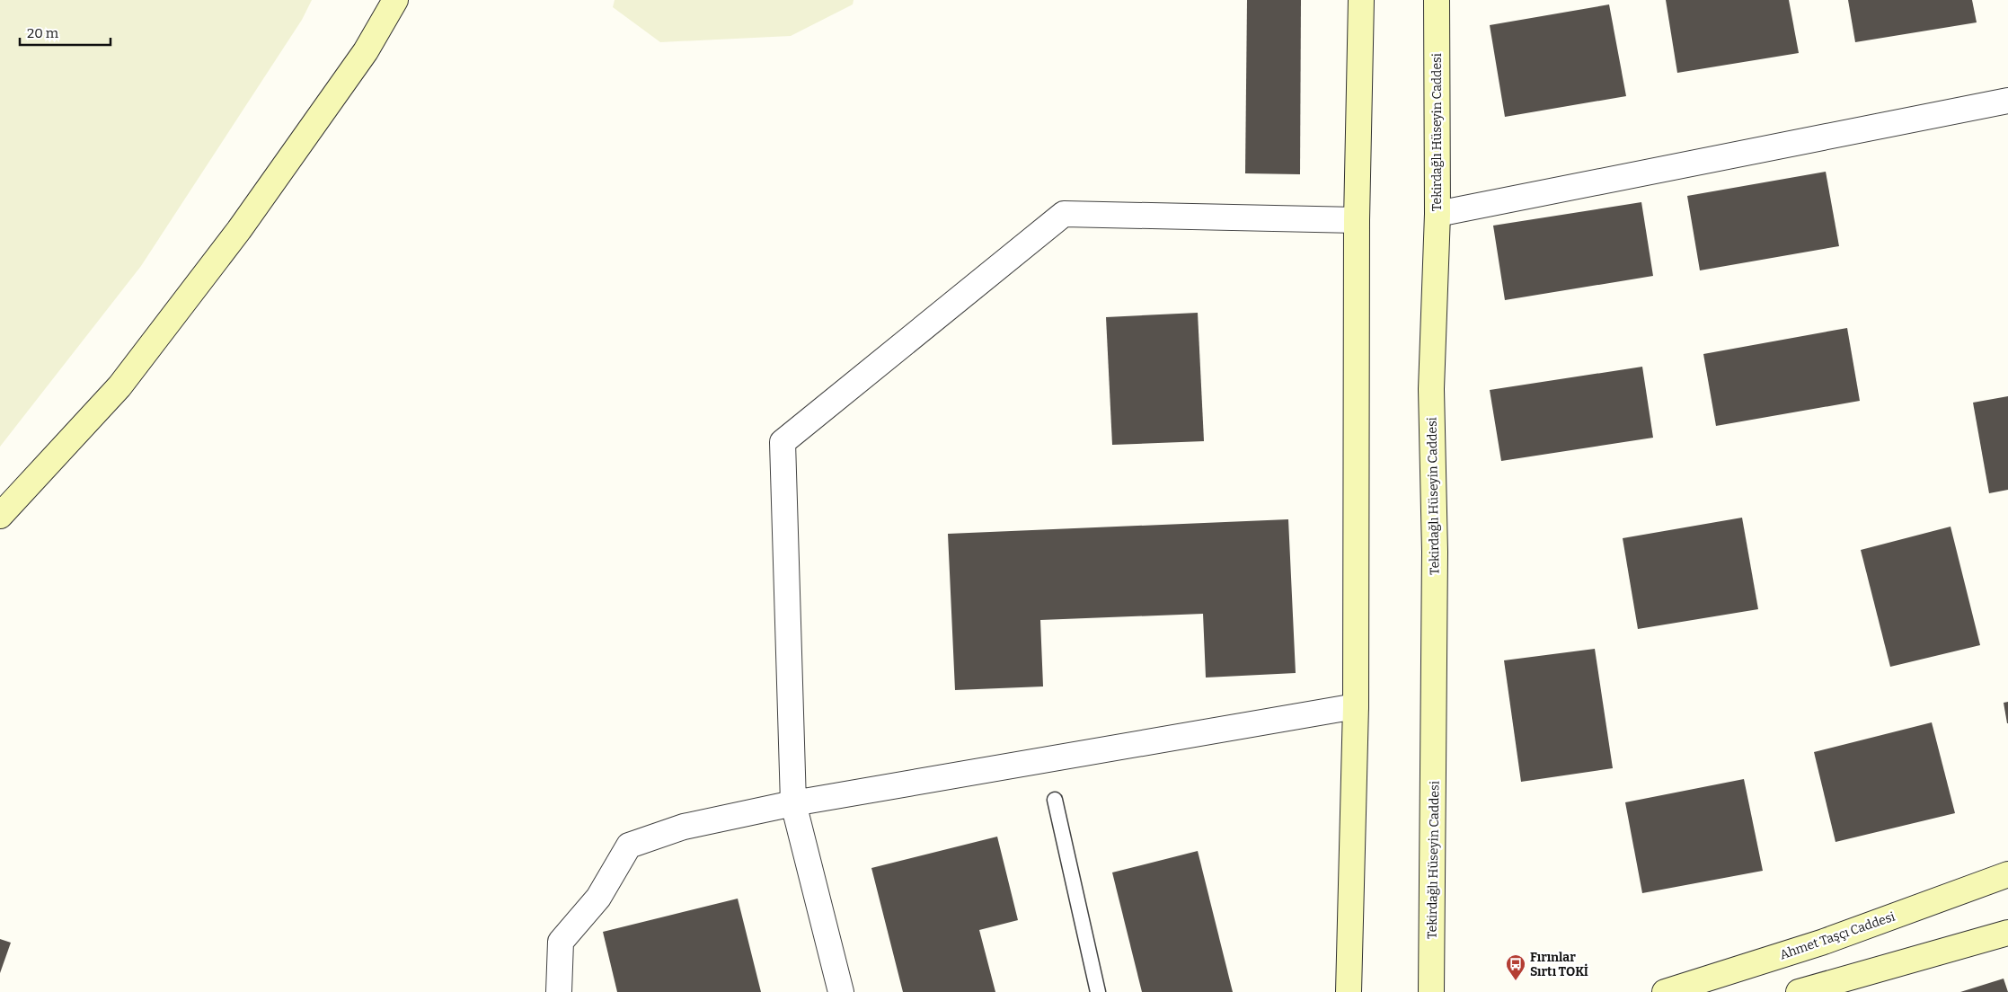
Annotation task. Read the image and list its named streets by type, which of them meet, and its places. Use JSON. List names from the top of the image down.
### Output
{
  "streets": {
    "main road": ["Tekirdağlı Hüseyin Caddesi", "Ahmet Taşçı Caddesi"]
  },
  "places": {
    "bus stop": ["Fırınlar Sırtı TOKİ"]
  },
  "scale_bar": "20 m"
}
